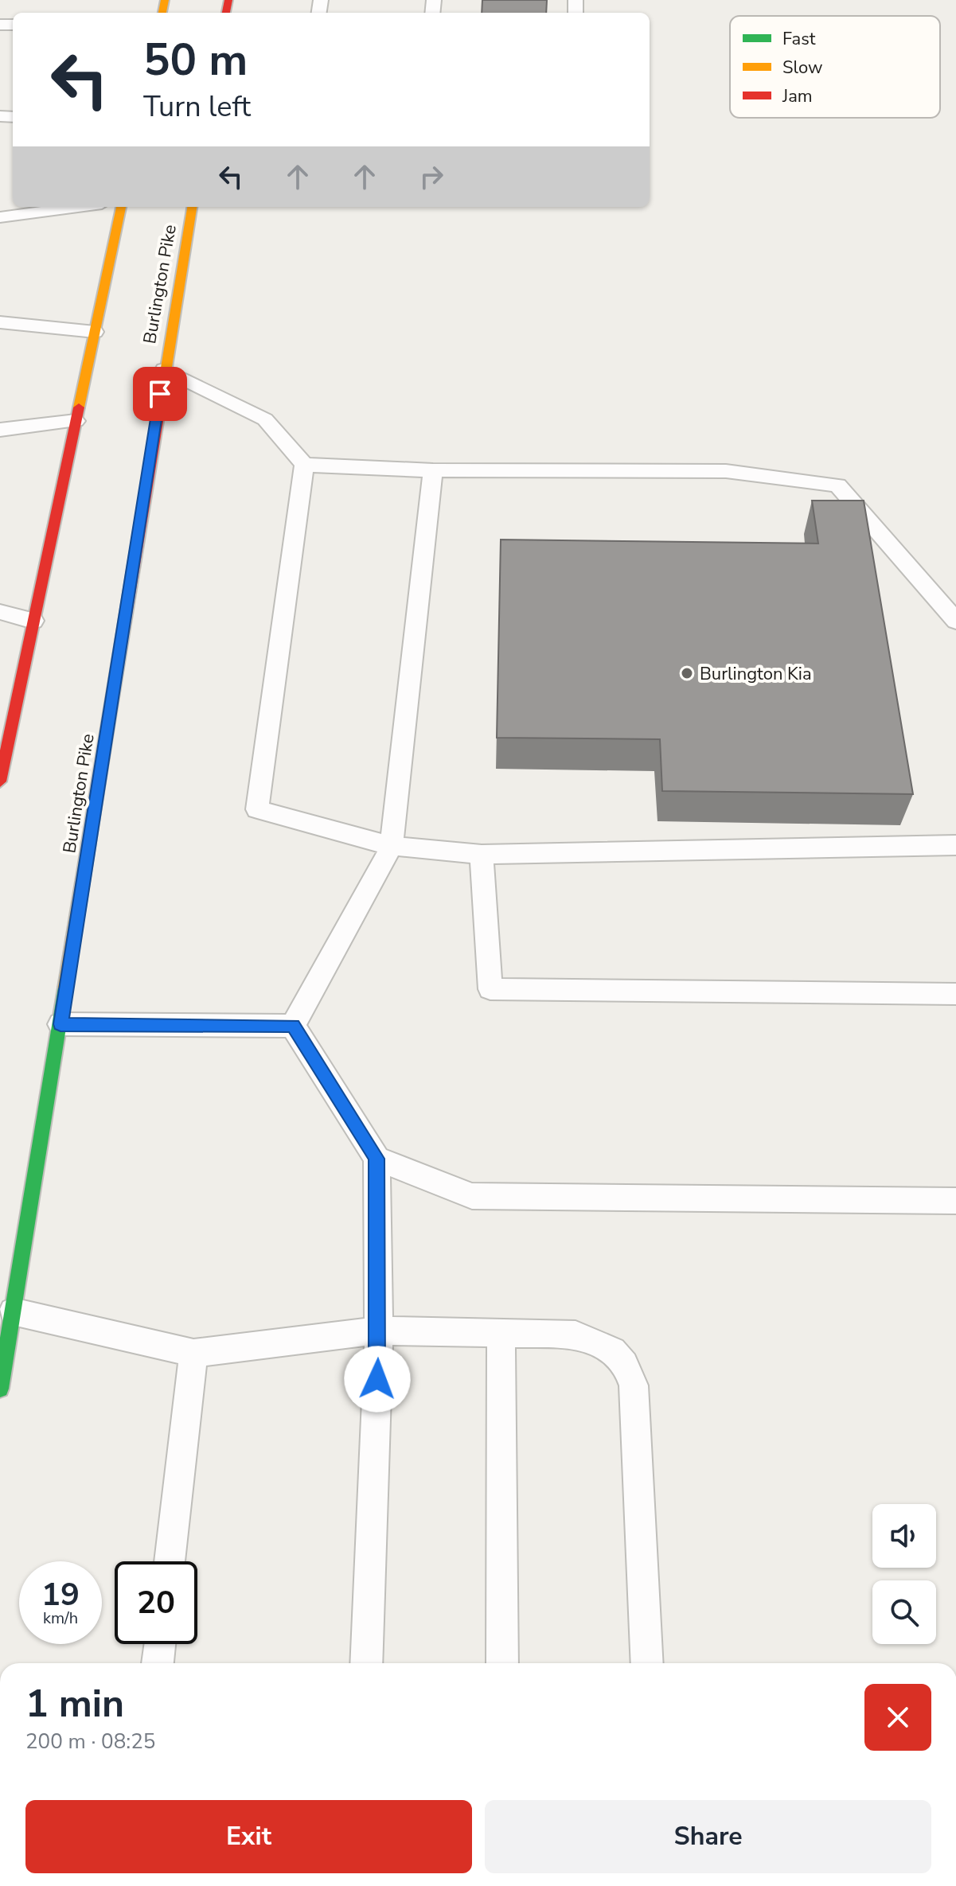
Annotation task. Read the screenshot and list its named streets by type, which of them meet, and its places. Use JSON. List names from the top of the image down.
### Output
{
  "streets": {
    "highway": ["Burlington Pike"]
  },
  "places": ["Burlington Kia"],
  "legend": ["Fast", "Slow", "Jam"],
  "page": {
    "turn": ["50 m", "Turn left"],
    "speed": "19 km/h",
    "limit": "20",
    "heading": ["1 min", "200 m · 08:25"],
    "buttons": ["Exit", "Share"]
  }
}
